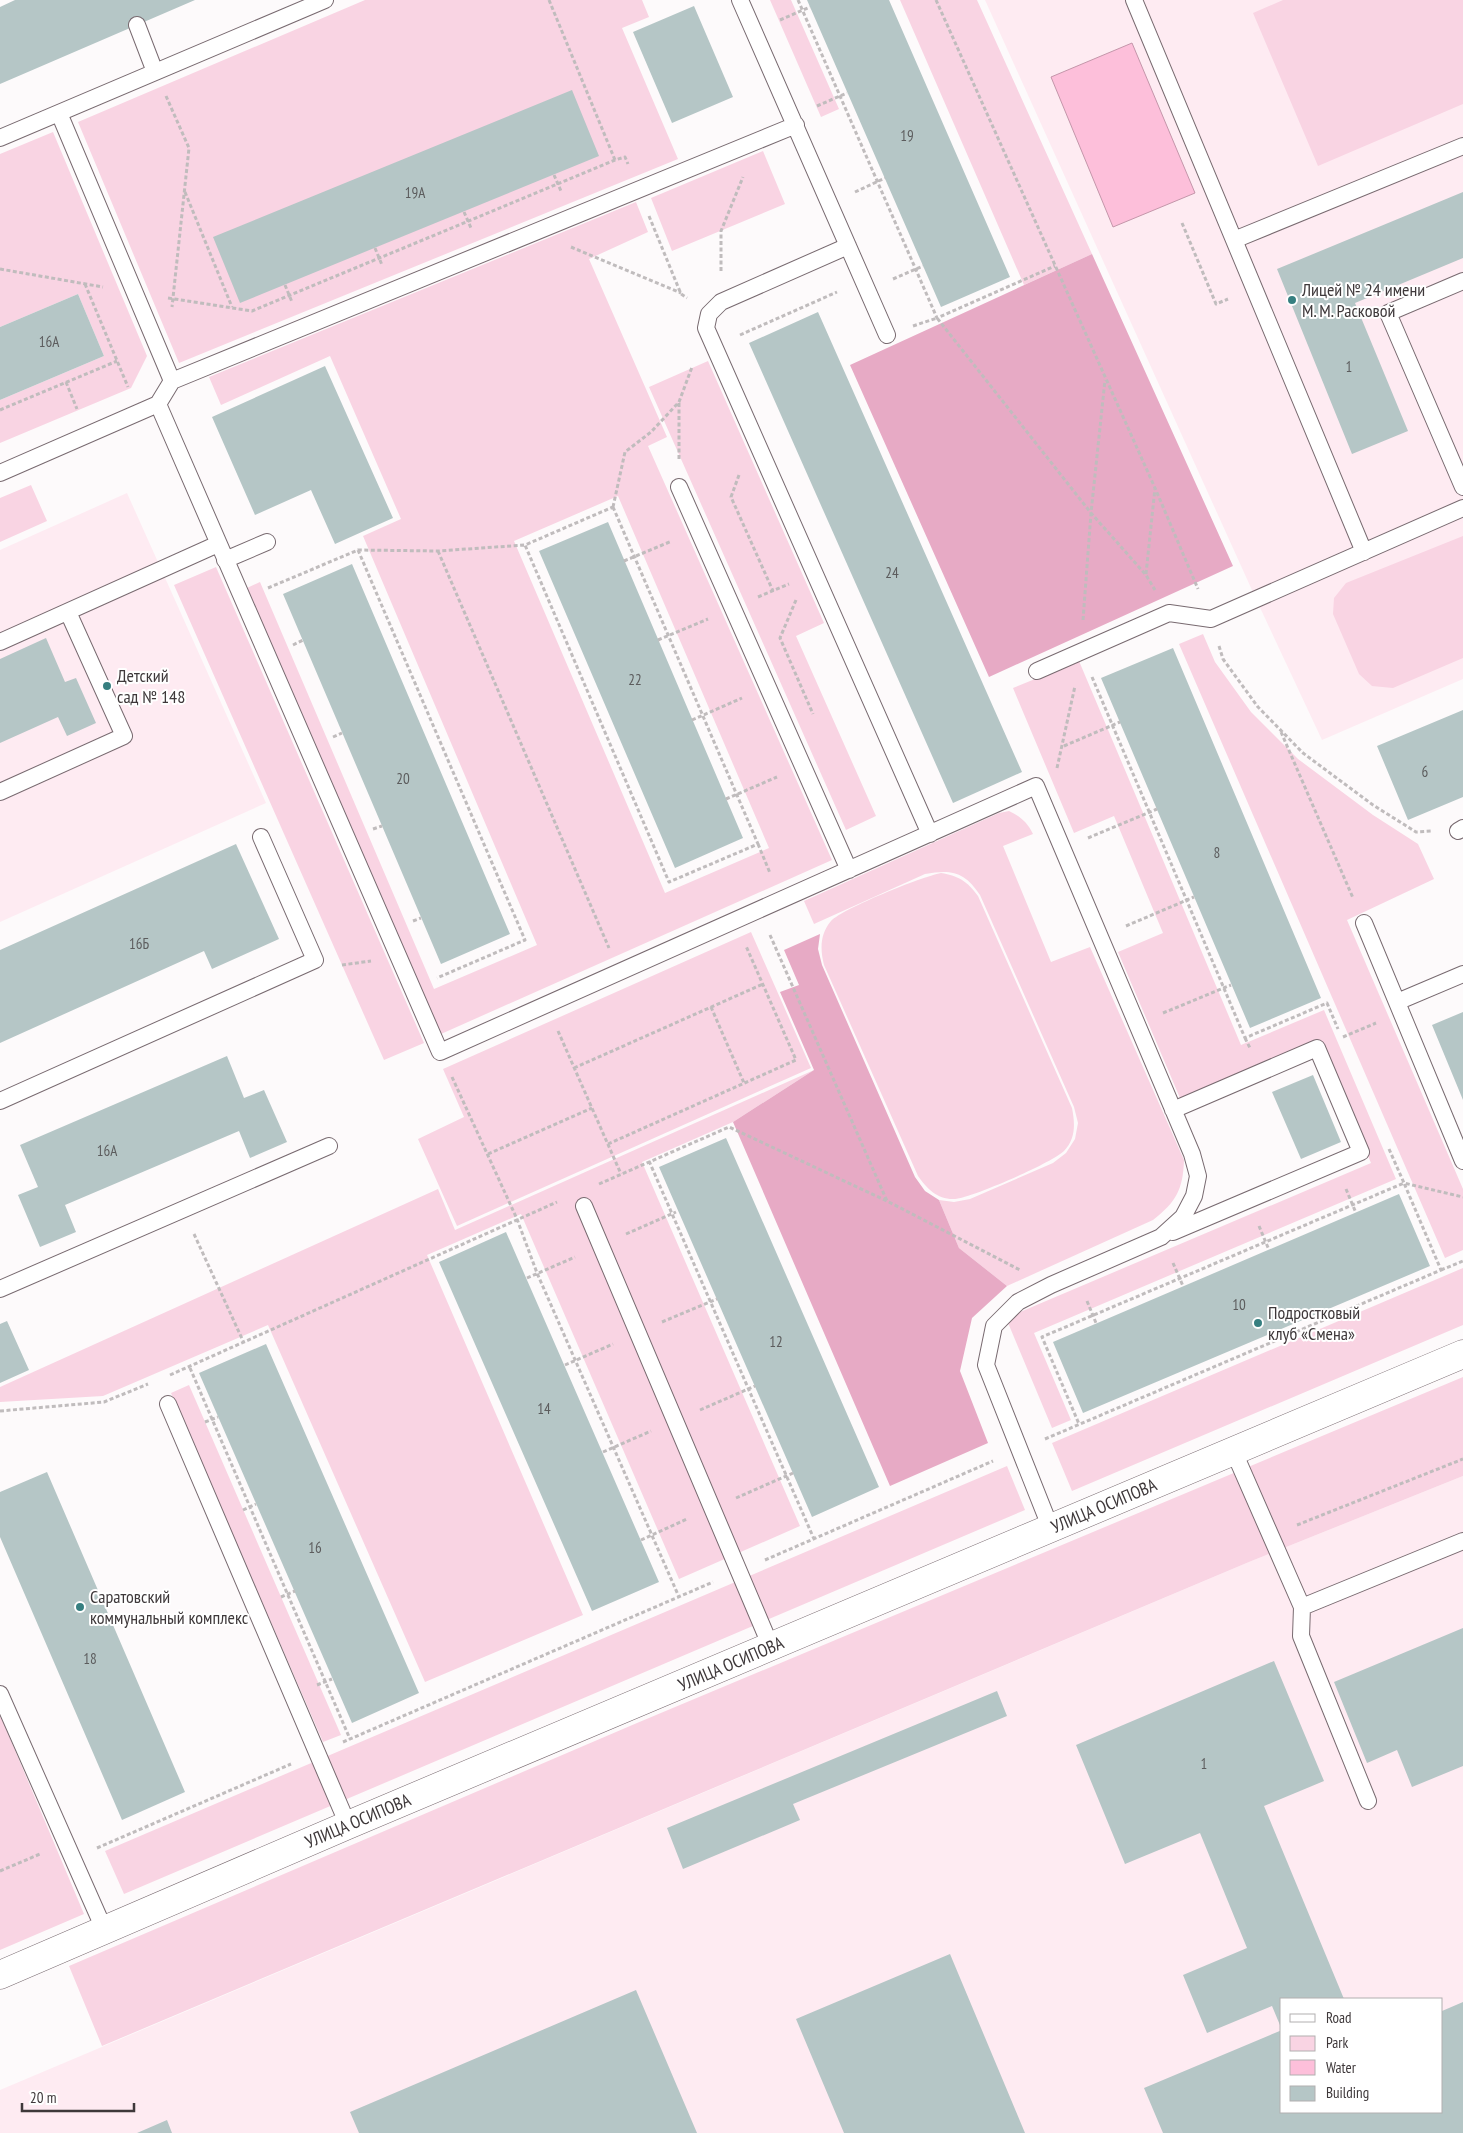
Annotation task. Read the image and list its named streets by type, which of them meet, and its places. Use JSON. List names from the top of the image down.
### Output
{
  "streets": {
    "street": ["УЛИЦА ОСИПОВА"]
  },
  "places": [
    "Лицей № 24 имени М. М. Расковой",
    "Детский сад № 148",
    "Подростковый клуб «Смена»",
    "Саратовский коммунальный комплекс"
  ],
  "house_numbers": [
    "19",
    "19А",
    "16А",
    "1",
    "24",
    "22",
    "6",
    "20",
    "8",
    "16Б",
    "16А",
    "10",
    "12",
    "14",
    "16",
    "18",
    "1"
  ],
  "legend": [
    "Road",
    "Park",
    "Water",
    "Building"
  ],
  "scale_bar": "20 m"
}
